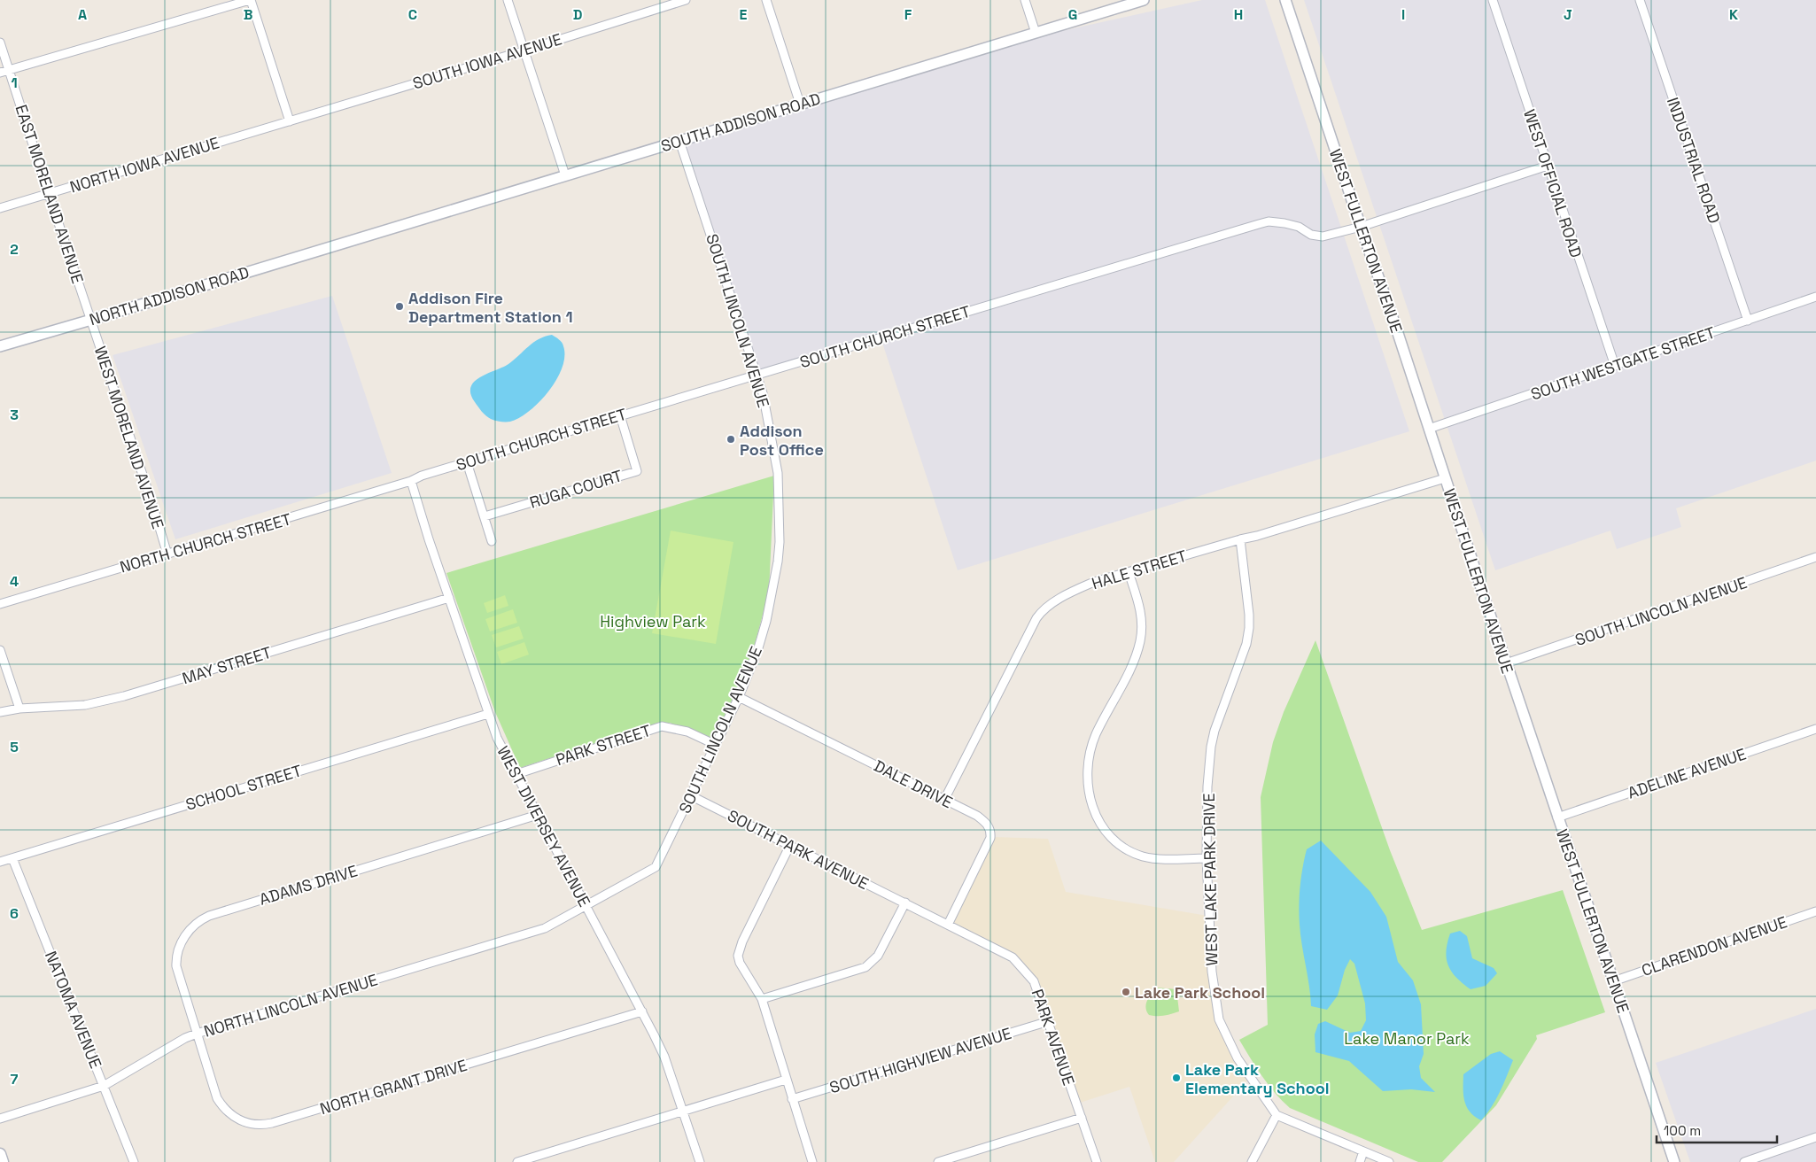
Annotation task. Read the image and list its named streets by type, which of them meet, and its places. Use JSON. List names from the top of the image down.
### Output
{
  "streets": {
    "street": [
      "SOUTH IOWA AVENUE",
      "SOUTH ADDISON ROAD",
      "INDUSTRIAL ROAD",
      "NORTH IOWA AVENUE",
      "WEST OFFICIAL ROAD",
      "EAST MORELAND AVENUE",
      "WEST FULLERTON AVENUE",
      "NORTH ADDISON ROAD",
      "SOUTH LINCOLN AVENUE",
      "SOUTH CHURCH STREET",
      "SOUTH WESTGATE STREET",
      "WEST MORELAND AVENUE",
      "RUGA COURT",
      "NORTH CHURCH STREET",
      "HALE STREET",
      "MAY STREET",
      "PARK STREET",
      "ADELINE AVENUE",
      "DALE DRIVE",
      "SCHOOL STREET",
      "WEST DIVERSEY AVENUE",
      "SOUTH PARK AVENUE",
      "WEST LAKE PARK DRIVE",
      "ADAMS DRIVE",
      "CLARENDON AVENUE",
      "NORTH LINCOLN AVENUE",
      "NATOMA AVENUE",
      "PARK AVENUE",
      "SOUTH HIGHVIEW AVENUE",
      "NORTH GRANT DRIVE"
    ]
  },
  "crossings": [
    ["SOUTH IOWA AVENUE", "NORTH IOWA AVENUE"],
    ["SOUTH ADDISON ROAD", "NORTH ADDISON ROAD"],
    ["SOUTH ADDISON ROAD", "SOUTH LINCOLN AVENUE"],
    ["INDUSTRIAL ROAD", "SOUTH WESTGATE STREET"],
    ["NORTH IOWA AVENUE", "EAST MORELAND AVENUE"],
    ["WEST OFFICIAL ROAD", "SOUTH CHURCH STREET"],
    ["WEST OFFICIAL ROAD", "SOUTH WESTGATE STREET"],
    ["EAST MORELAND AVENUE", "NORTH ADDISON ROAD"],
    ["EAST MORELAND AVENUE", "WEST MORELAND AVENUE"],
    ["WEST FULLERTON AVENUE", "SOUTH LINCOLN AVENUE"],
    ["WEST FULLERTON AVENUE", "SOUTH CHURCH STREET"],
    ["WEST FULLERTON AVENUE", "SOUTH WESTGATE STREET"],
    ["WEST FULLERTON AVENUE", "HALE STREET"],
    ["WEST FULLERTON AVENUE", "ADELINE AVENUE"],
    ["WEST FULLERTON AVENUE", "CLARENDON AVENUE"],
    ["NORTH ADDISON ROAD", "WEST MORELAND AVENUE"],
    ["SOUTH LINCOLN AVENUE", "SOUTH CHURCH STREET"],
    ["SOUTH LINCOLN AVENUE", "PARK STREET"],
    ["SOUTH LINCOLN AVENUE", "DALE DRIVE"],
    ["SOUTH LINCOLN AVENUE", "WEST DIVERSEY AVENUE"],
    ["SOUTH LINCOLN AVENUE", "SOUTH PARK AVENUE"],
    ["SOUTH LINCOLN AVENUE", "NORTH LINCOLN AVENUE"],
    ["SOUTH CHURCH STREET", "RUGA COURT"],
    ["SOUTH CHURCH STREET", "NORTH CHURCH STREET"],
    ["SOUTH CHURCH STREET", "WEST DIVERSEY AVENUE"],
    ["WEST MORELAND AVENUE", "NORTH CHURCH STREET"],
    ["NORTH CHURCH STREET", "WEST DIVERSEY AVENUE"],
    ["HALE STREET", "DALE DRIVE"],
    ["HALE STREET", "WEST LAKE PARK DRIVE"],
    ["MAY STREET", "WEST DIVERSEY AVENUE"],
    ["PARK STREET", "WEST DIVERSEY AVENUE"],
    ["DALE DRIVE", "PARK AVENUE"],
    ["SCHOOL STREET", "WEST DIVERSEY AVENUE"],
    ["SCHOOL STREET", "NATOMA AVENUE"],
    ["WEST DIVERSEY AVENUE", "ADAMS DRIVE"],
    ["WEST DIVERSEY AVENUE", "NORTH LINCOLN AVENUE"],
    ["WEST DIVERSEY AVENUE", "NORTH GRANT DRIVE"],
    ["SOUTH PARK AVENUE", "PARK AVENUE"],
    ["ADAMS DRIVE", "NORTH LINCOLN AVENUE"],
    ["ADAMS DRIVE", "NORTH GRANT DRIVE"],
    ["NORTH LINCOLN AVENUE", "NATOMA AVENUE"],
    ["NORTH LINCOLN AVENUE", "NORTH GRANT DRIVE"],
    ["PARK AVENUE", "SOUTH HIGHVIEW AVENUE"]
  ],
  "parks": ["Highview Park", "Lake Manor Park"],
  "places": [
    "Addison Fire Department Station 1",
    "Addison Post Office",
    "Lake Park School",
    "Lake Park Elementary School"
  ],
  "scale_bar": "100 m",
  "grid": {
    "columns": [
      "A",
      "B",
      "C",
      "D",
      "E",
      "F",
      "G",
      "H",
      "I",
      "J",
      "K"
    ],
    "rows": [
      "1",
      "2",
      "3",
      "4",
      "5",
      "6",
      "7"
    ]
  }
}
